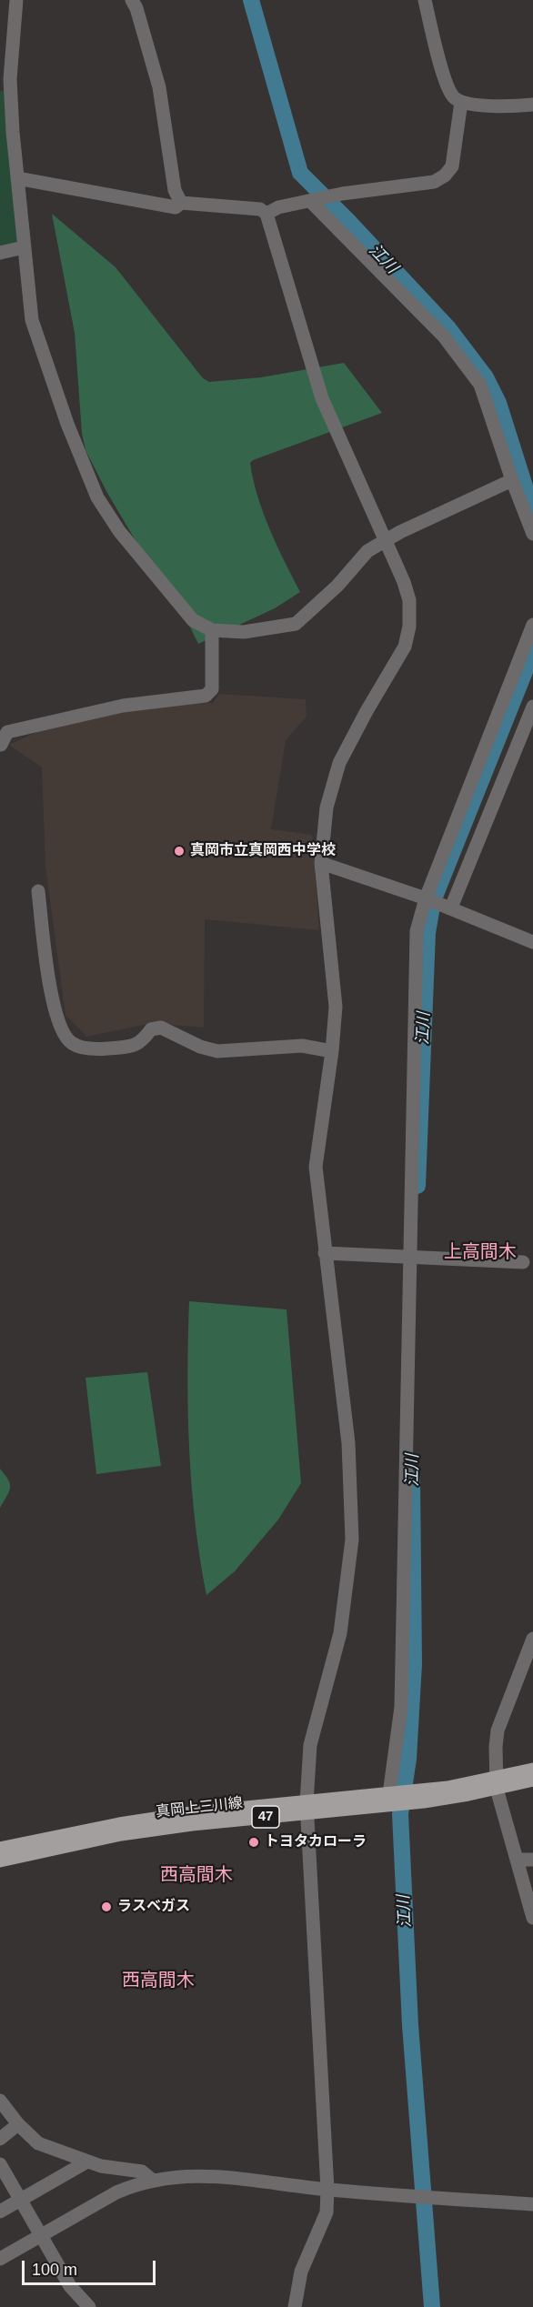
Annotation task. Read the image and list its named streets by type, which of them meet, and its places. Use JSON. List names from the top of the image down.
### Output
{
  "streets": {
    "main road": ["真岡上三川線", "47"]
  },
  "districts": ["上高間木", "西高間木", "西高間木"],
  "water": ["江川"],
  "places": ["真岡市立真岡西中学校", "トヨタカローラ", "ラスベガス"],
  "scale_bar": "100 m"
}
